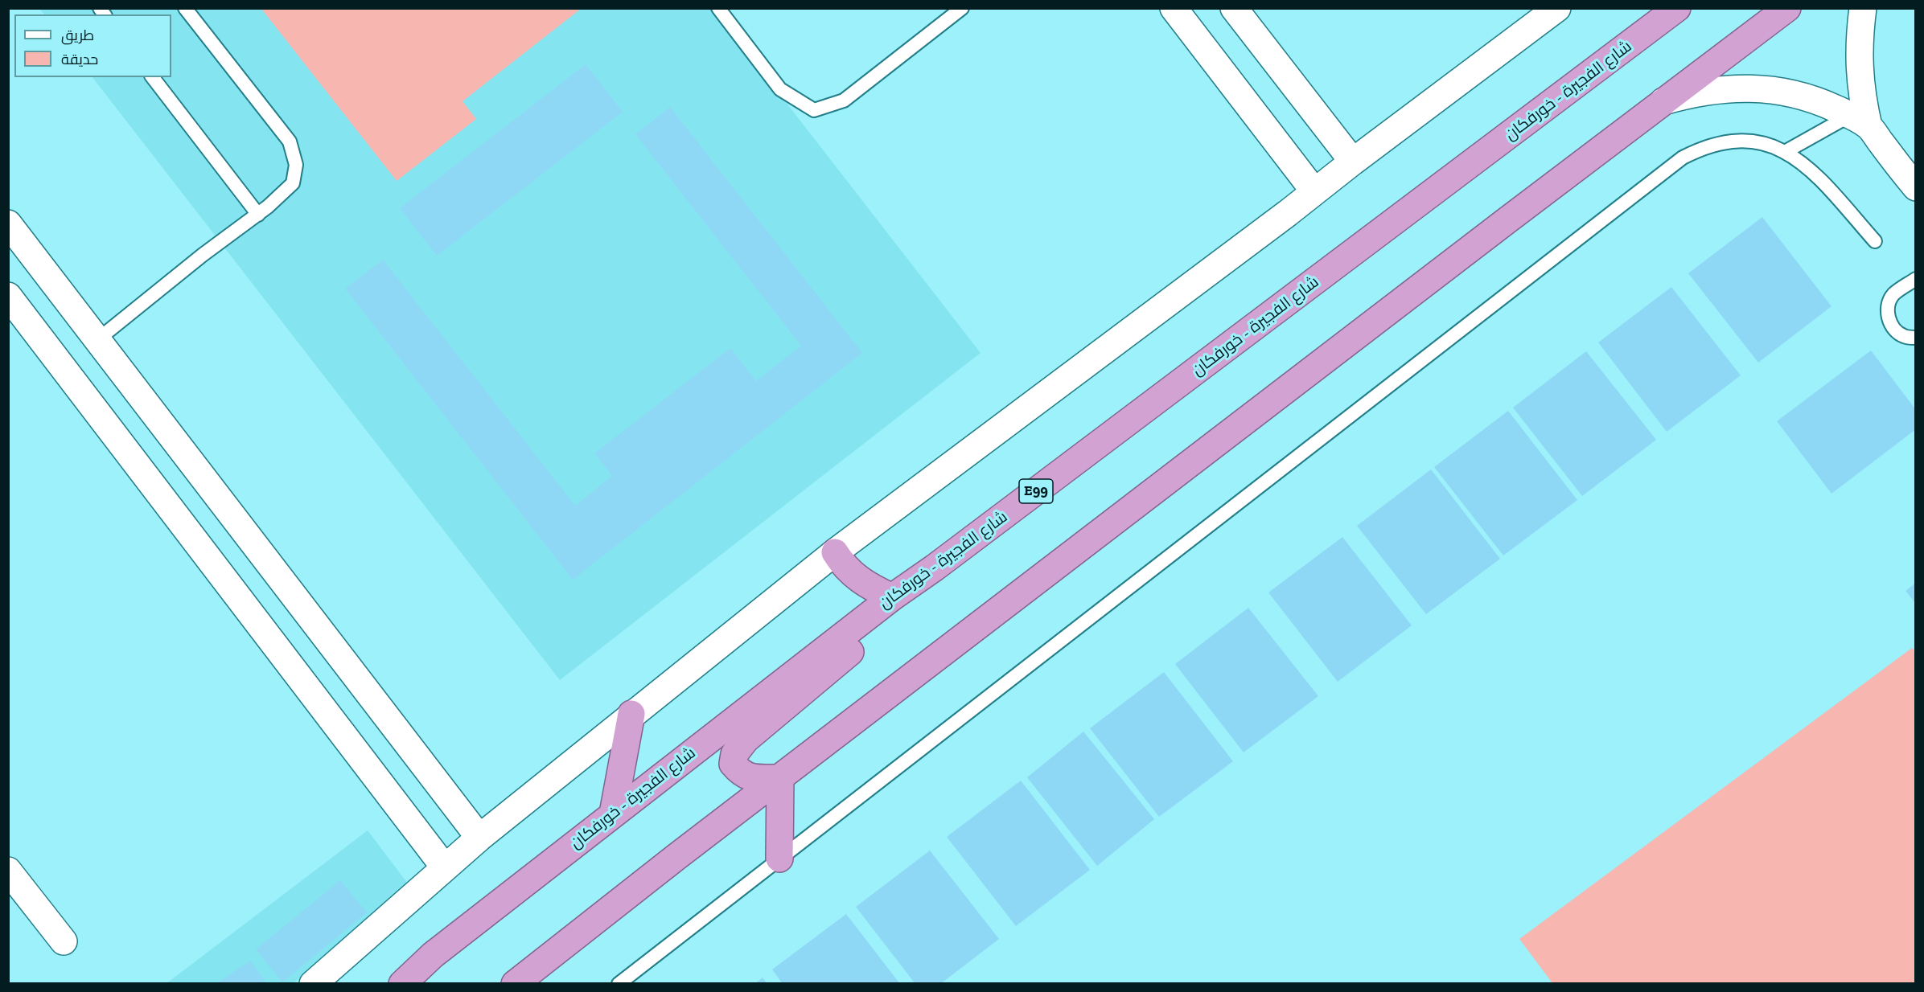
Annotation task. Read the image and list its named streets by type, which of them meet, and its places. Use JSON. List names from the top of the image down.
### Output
{
  "streets": {
    "highway": ["شارع الفجيرة - خورفكان", "E99"]
  },
  "legend": ["طريق", "حديقة"]
}
